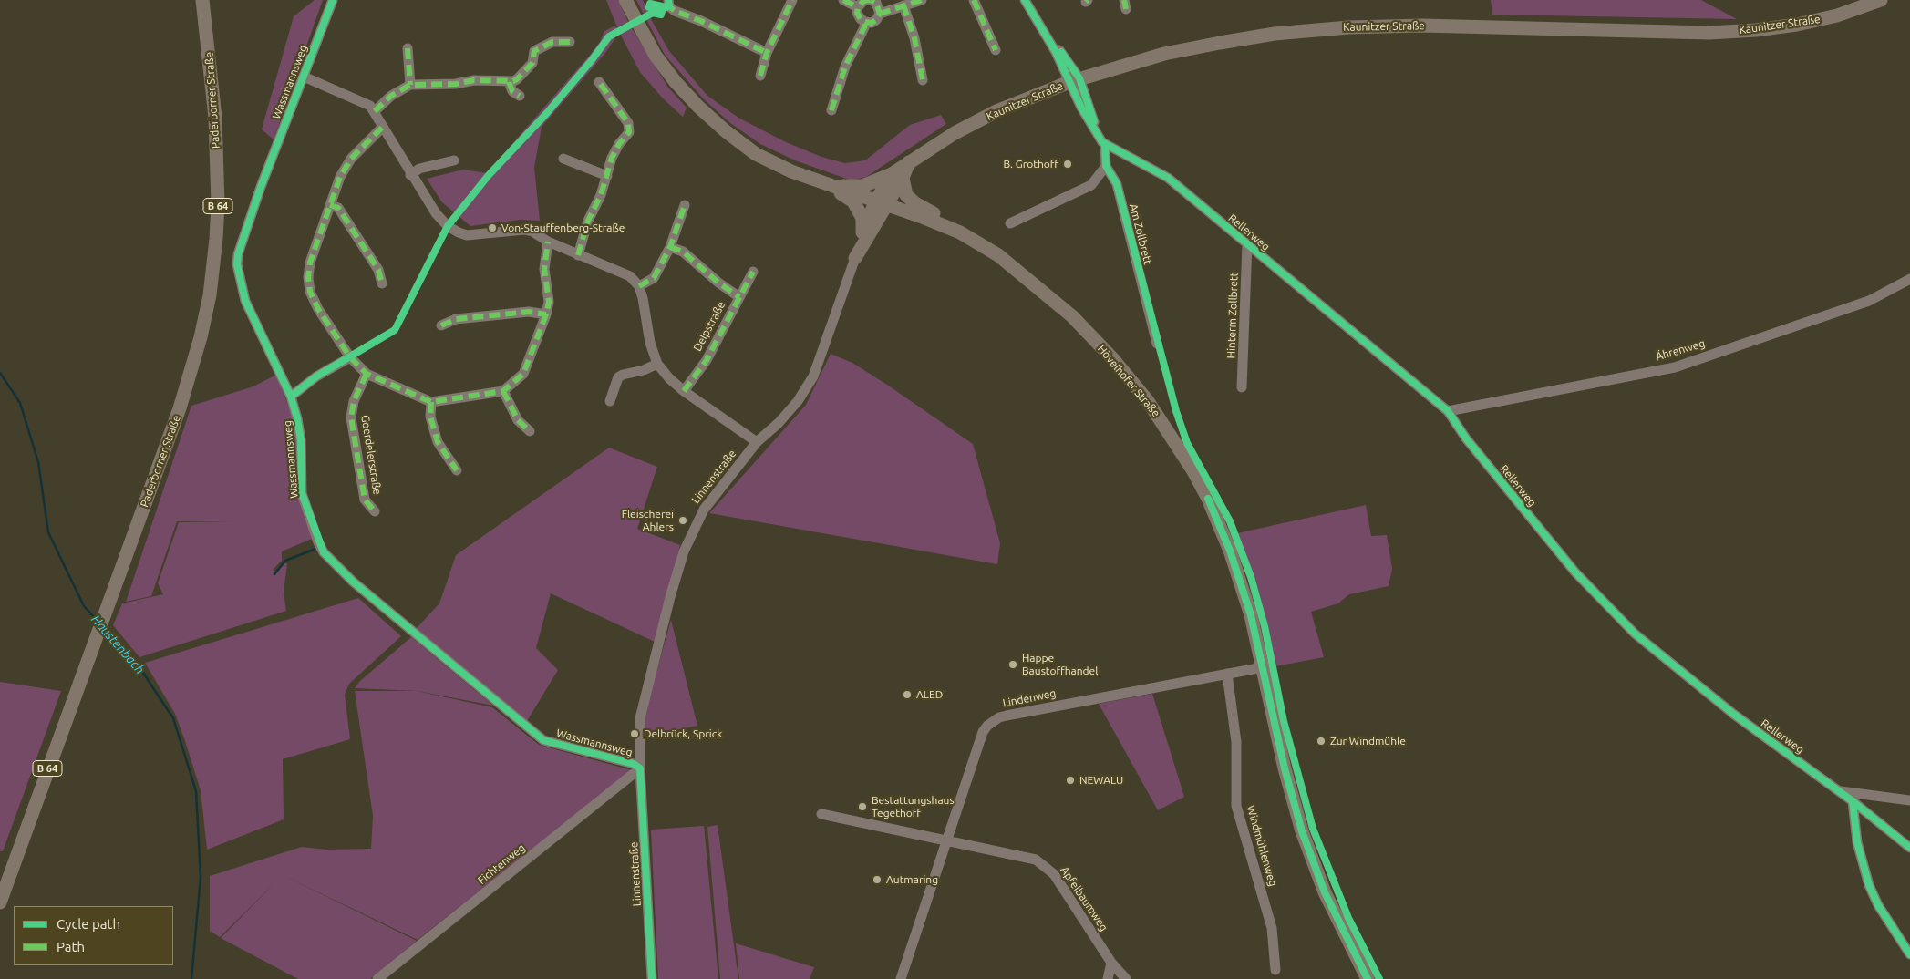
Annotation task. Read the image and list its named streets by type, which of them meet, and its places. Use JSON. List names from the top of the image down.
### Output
{
  "streets": {
    "main road": [
      "Kaunitzer Straße",
      "Paderborner Straße",
      "B 64",
      "Hövelhofer Straße"
    ],
    "street": [
      "Wassmannsweg",
      "Rellerweg",
      "Am Zollbrett",
      "Hinterm Zollbrett",
      "Delpstraße",
      "Ährenweg",
      "Goerdelerstraße",
      "Linnenstraße",
      "Lindenweg",
      "Windmühlenweg",
      "Fichtenweg",
      "Apfelbaumweg"
    ]
  },
  "crossings": [
    ["Wassmannsweg", "Linnenstraße"],
    ["Wassmannsweg", "Fichtenweg"],
    ["Rellerweg", "Am Zollbrett"],
    ["Rellerweg", "Hinterm Zollbrett"],
    ["Rellerweg", "Ährenweg"],
    ["Hövelhofer Straße", "Lindenweg"],
    ["Linnenstraße", "Fichtenweg"],
    ["Lindenweg", "Windmühlenweg"],
    ["Lindenweg", "Apfelbaumweg"]
  ],
  "water": ["Haustenbach"],
  "places": [
    "B. Grothoff",
    "Von-Stauffenberg-Straße",
    "Fleischerei Ahlers",
    "Happe Baustoffhandel",
    "ALED",
    "Delbrück, Sprick",
    "Zur Windmühle",
    "NEWALU",
    "Bestattungshaus Tegethoff",
    "Autmaring"
  ],
  "legend": ["Cycle path", "Path"]
}
